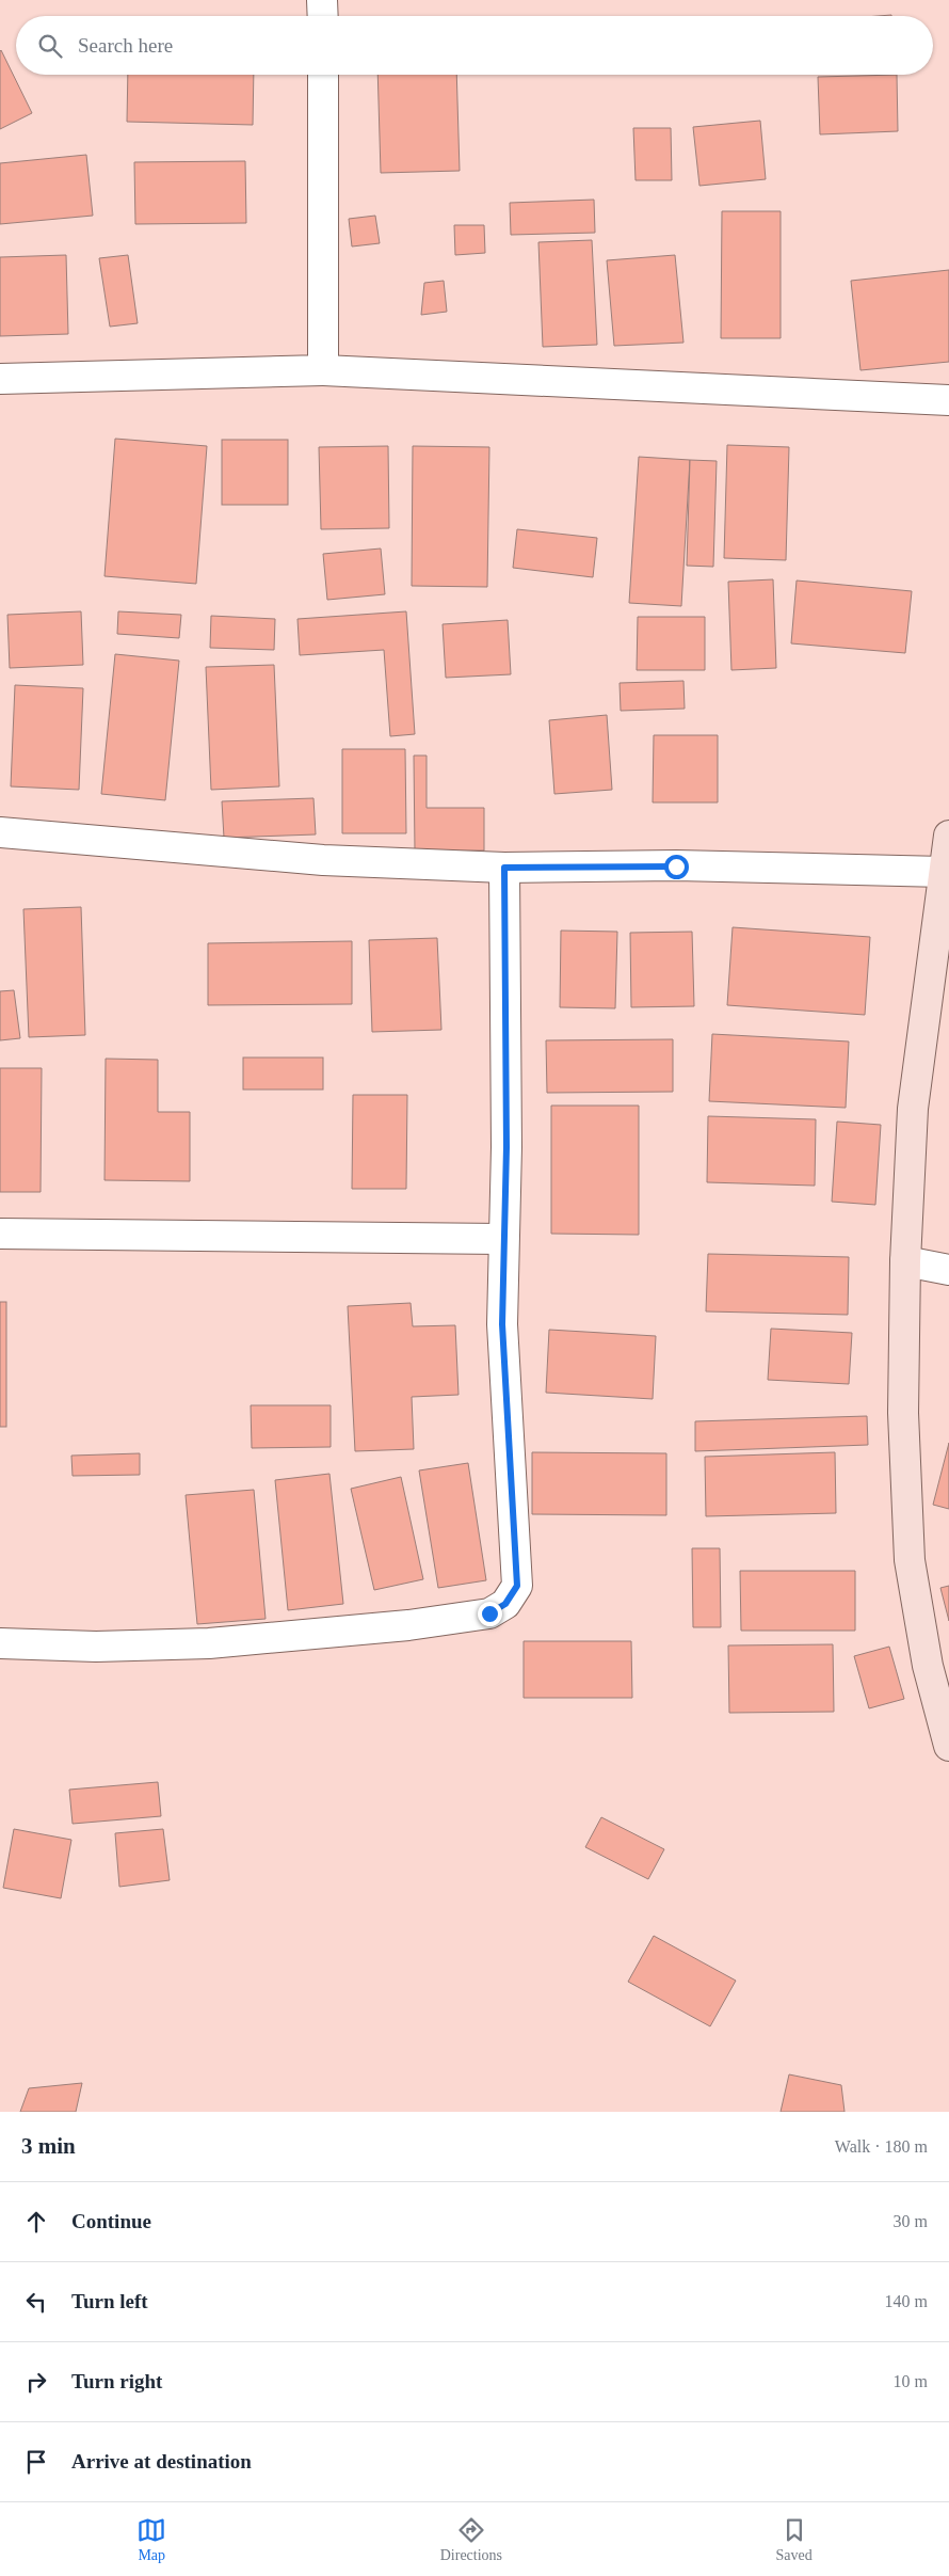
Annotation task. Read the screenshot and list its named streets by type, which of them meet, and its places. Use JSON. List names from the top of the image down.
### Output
{
  "page": {
    "search": "Search here",
    "heading": ["3 min", "Walk · 180 m"],
    "list": [
      ["Continue", "30 m"],
      ["Turn left", "140 m"],
      ["Turn right", "10 m"],
      "Arrive at destination"
    ],
    "nav": ["Map", "Directions", "Saved"]
  }
}
